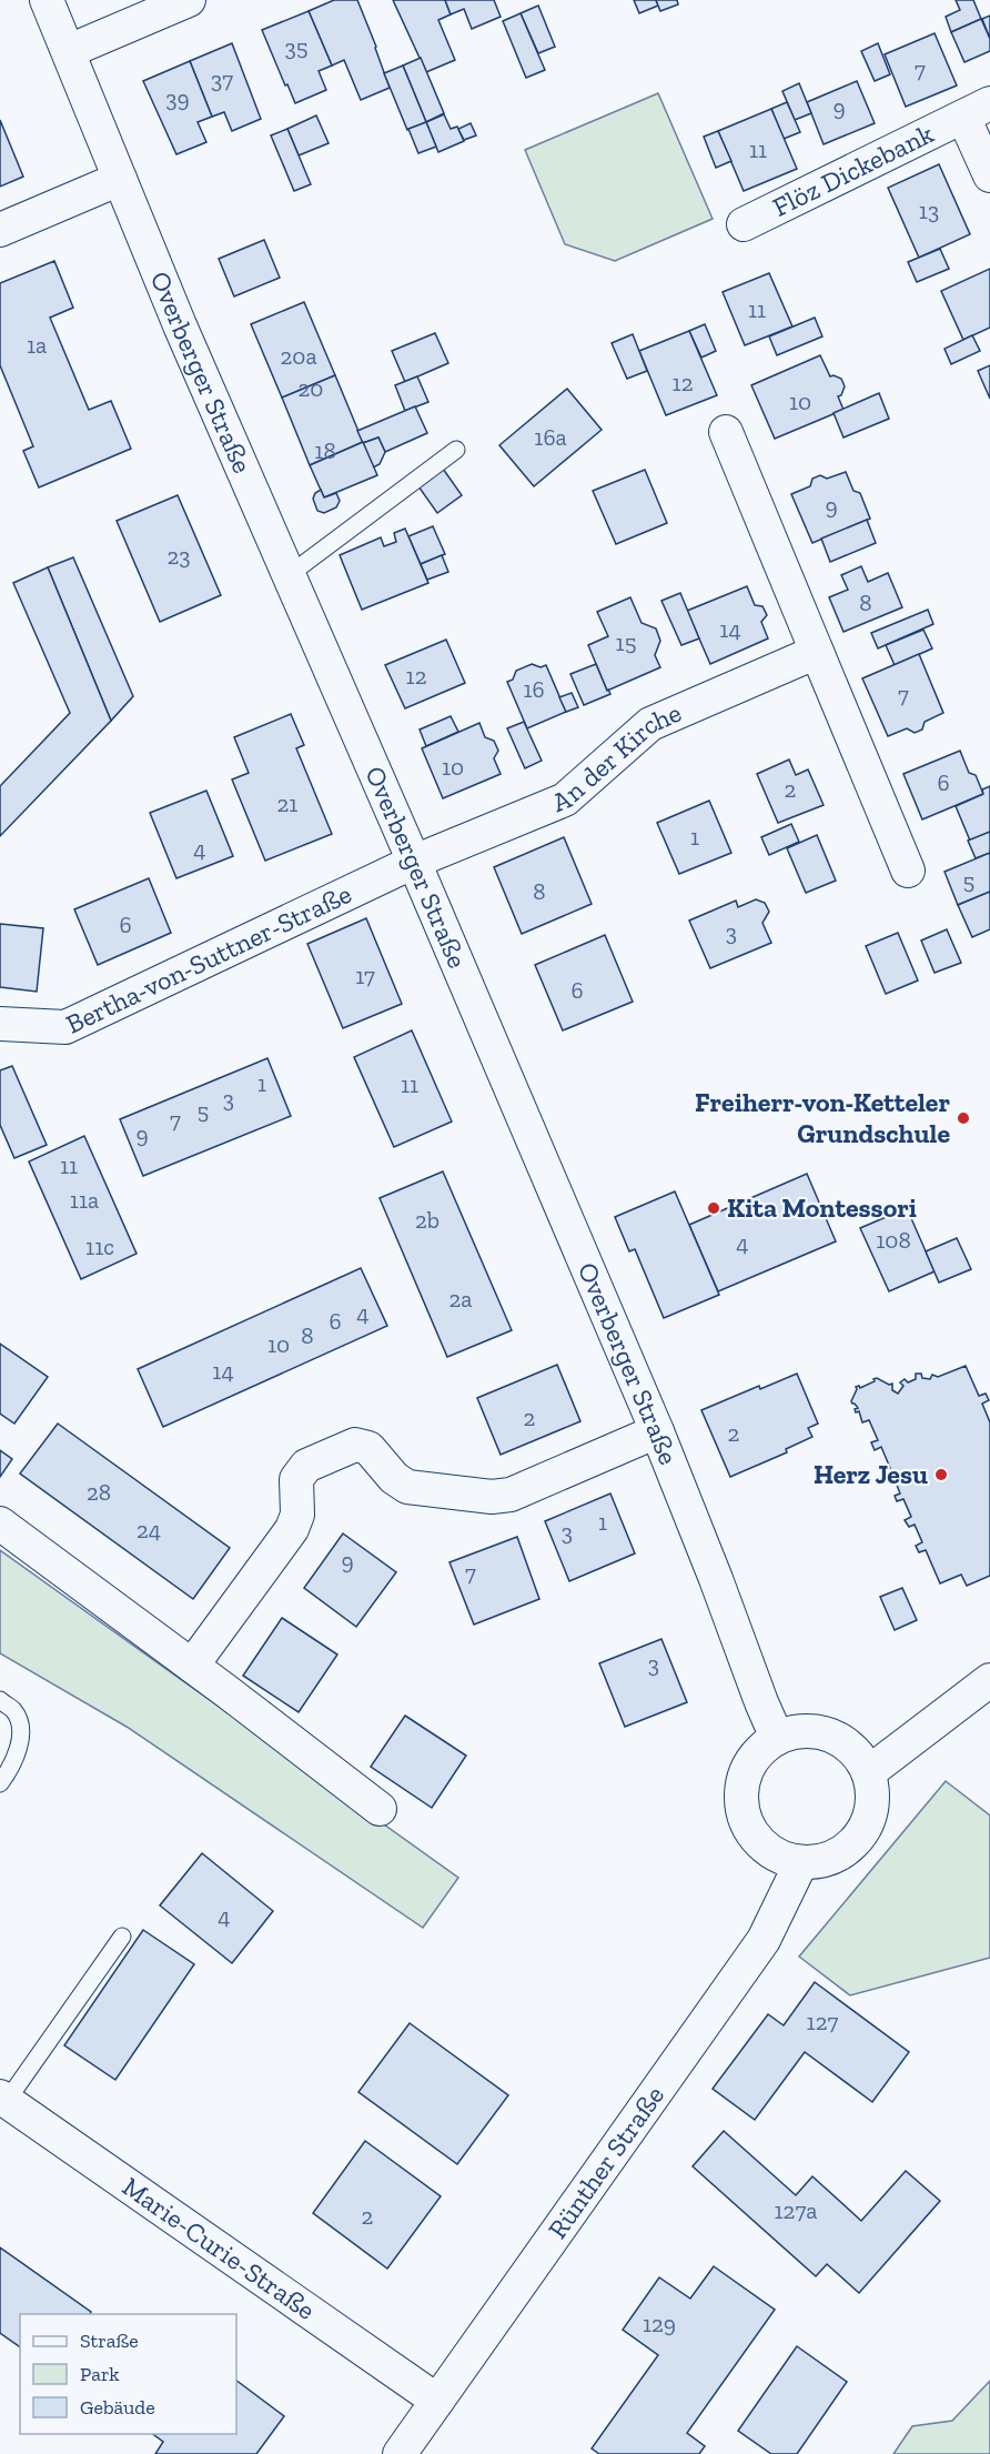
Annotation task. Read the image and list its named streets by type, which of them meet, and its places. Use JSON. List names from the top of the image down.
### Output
{
  "streets": {
    "street": [
      "Flöz Dickebank",
      "Overberger Straße",
      "An der Kirche",
      "Bertha-von-Suttner-Straße",
      "Rünther Straße",
      "Marie-Curie-Straße"
    ]
  },
  "crossings": [
    ["Overberger Straße", "An der Kirche"],
    ["Overberger Straße", "Bertha-von-Suttner-Straße"],
    ["Overberger Straße", "Rünther Straße"],
    ["An der Kirche", "Bertha-von-Suttner-Straße"],
    ["Rünther Straße", "Marie-Curie-Straße"]
  ],
  "places": ["Freiherr-von-Ketteler Grundschule", "Kita Montessori", "Herz Jesu"],
  "house_numbers": [
    "35",
    "7",
    "37",
    "39",
    "9",
    "11",
    "13",
    "11",
    "1a",
    "20a",
    "12",
    "20",
    "10",
    "16a",
    "18",
    "9",
    "23",
    "8",
    "14",
    "15",
    "12",
    "16",
    "7",
    "10",
    "6",
    "2",
    "21",
    "1",
    "4",
    "5",
    "8",
    "6",
    "3",
    "17",
    "6",
    "1",
    "11",
    "3",
    "5",
    "7",
    "9",
    "11",
    "11a",
    "2b",
    "108",
    "4",
    "11c",
    "2a",
    "4",
    "6",
    "8",
    "10",
    "14",
    "2",
    "2",
    "28",
    "1",
    "24",
    "3",
    "9",
    "7",
    "3",
    "4",
    "127",
    "127a",
    "2",
    "129"
  ],
  "legend": ["Straße", "Park", "Gebäude"]
}
